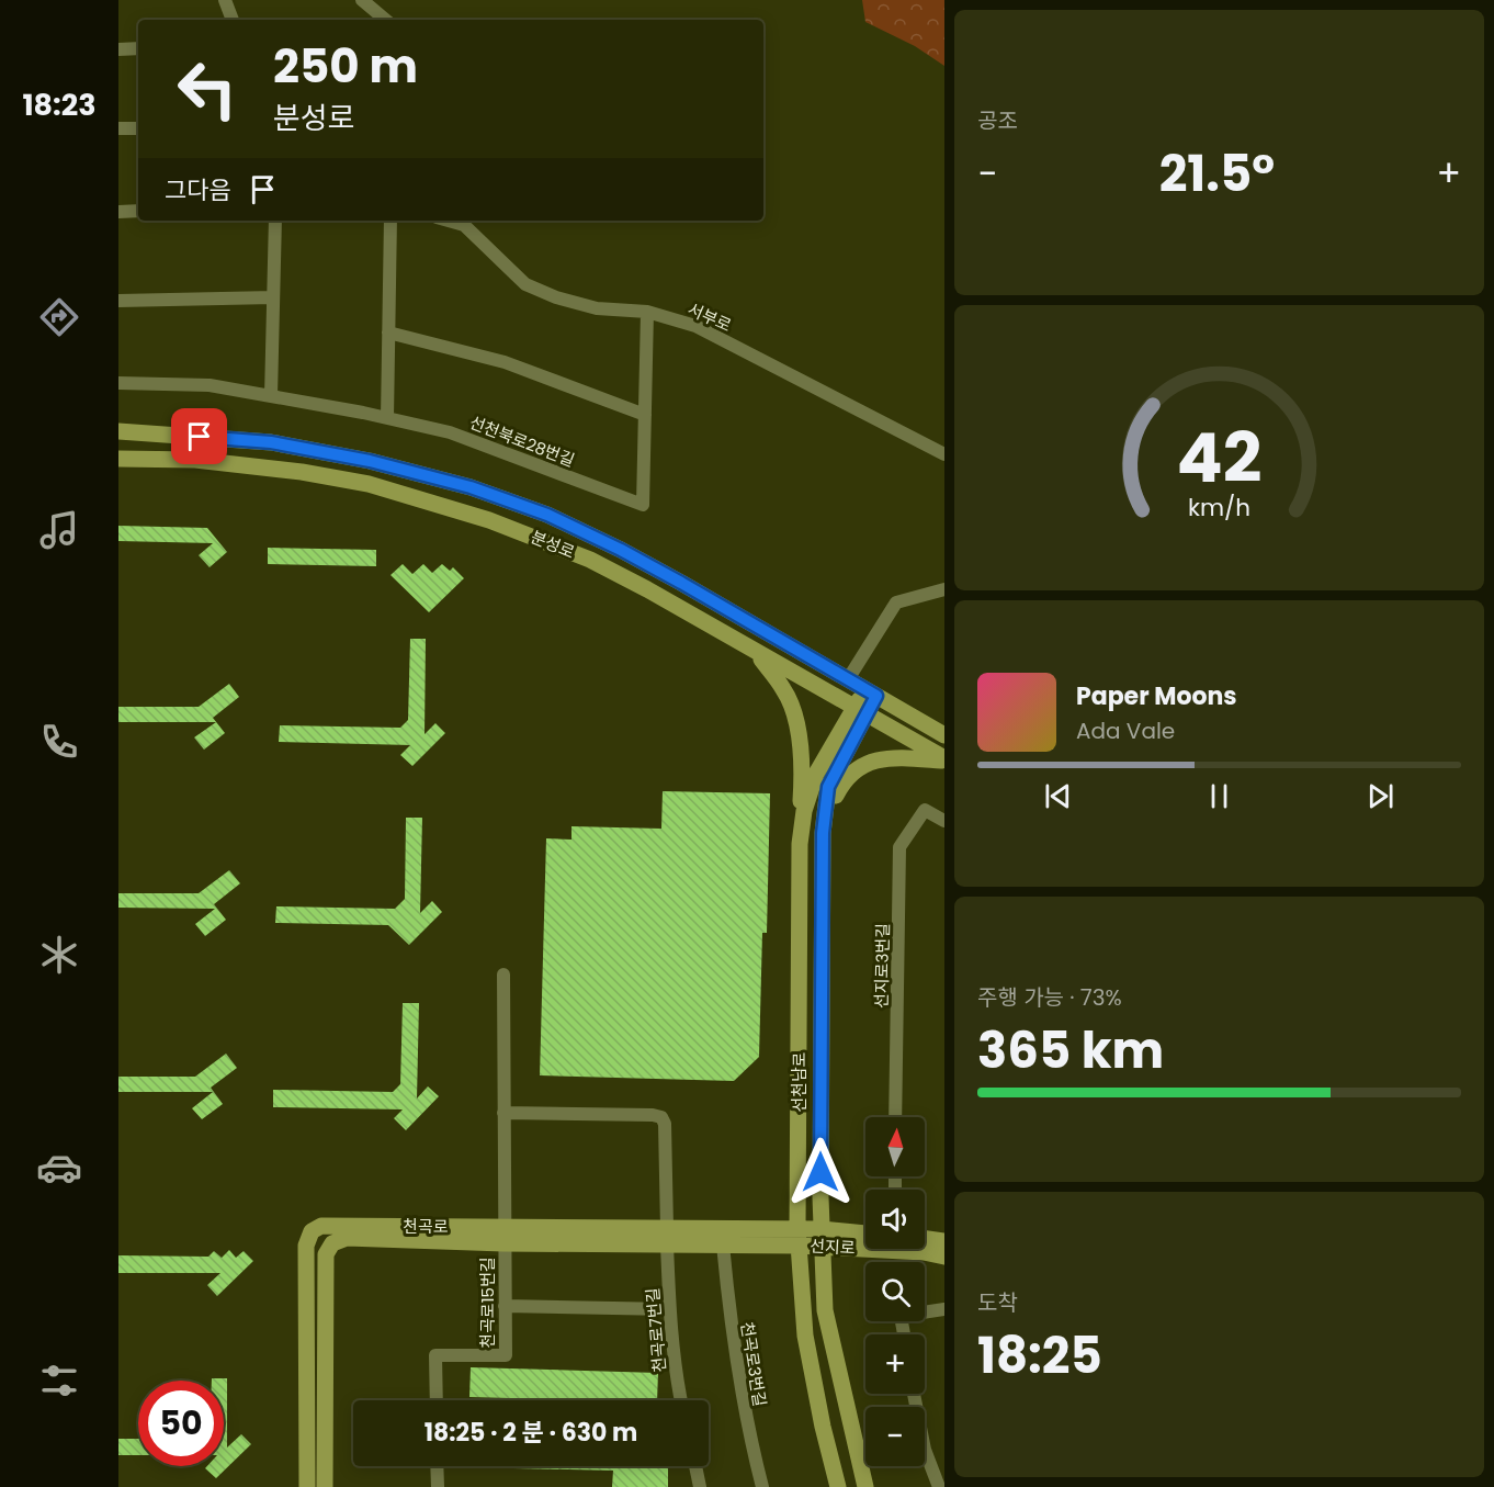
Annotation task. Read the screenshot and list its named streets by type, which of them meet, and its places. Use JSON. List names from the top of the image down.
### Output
{
  "streets": {
    "main road": [
      "분성로",
      "선천남로",
      "천곡로",
      "선지로"
    ],
    "street": [
      "서부로",
      "선천북로28번길",
      "선지로3번길",
      "천곡로15번길",
      "천곡로7번길",
      "천곡로3번길"
    ]
  },
  "crossings": [
    ["분성로", "선천남로"],
    ["선천남로", "천곡로"],
    ["선천남로", "선지로"],
    ["천곡로", "선지로"],
    ["천곡로", "천곡로15번길"],
    ["천곡로", "천곡로7번길"],
    ["천곡로", "천곡로3번길"],
    ["천곡로15번길", "천곡로7번길"]
  ],
  "north": "top",
  "page": {
    "tabs": "18:23",
    "tile": [
      "공조",
      ["주행 가능 · 73%", "365 km"],
      ["도착", "18:25"]
    ],
    "turn": ["250 m", "분성로"],
    "heat": ["−", "21.5°", "+"],
    "then": "그다음",
    "song": ["Paper Moons", "Ada Vale"],
    "map_buttons": ["+", "−"],
    "limit": "50",
    "trip": "18:25 · 2 분 · 630 m",
    "gauge": ["42", "km/h"]
  }
}
